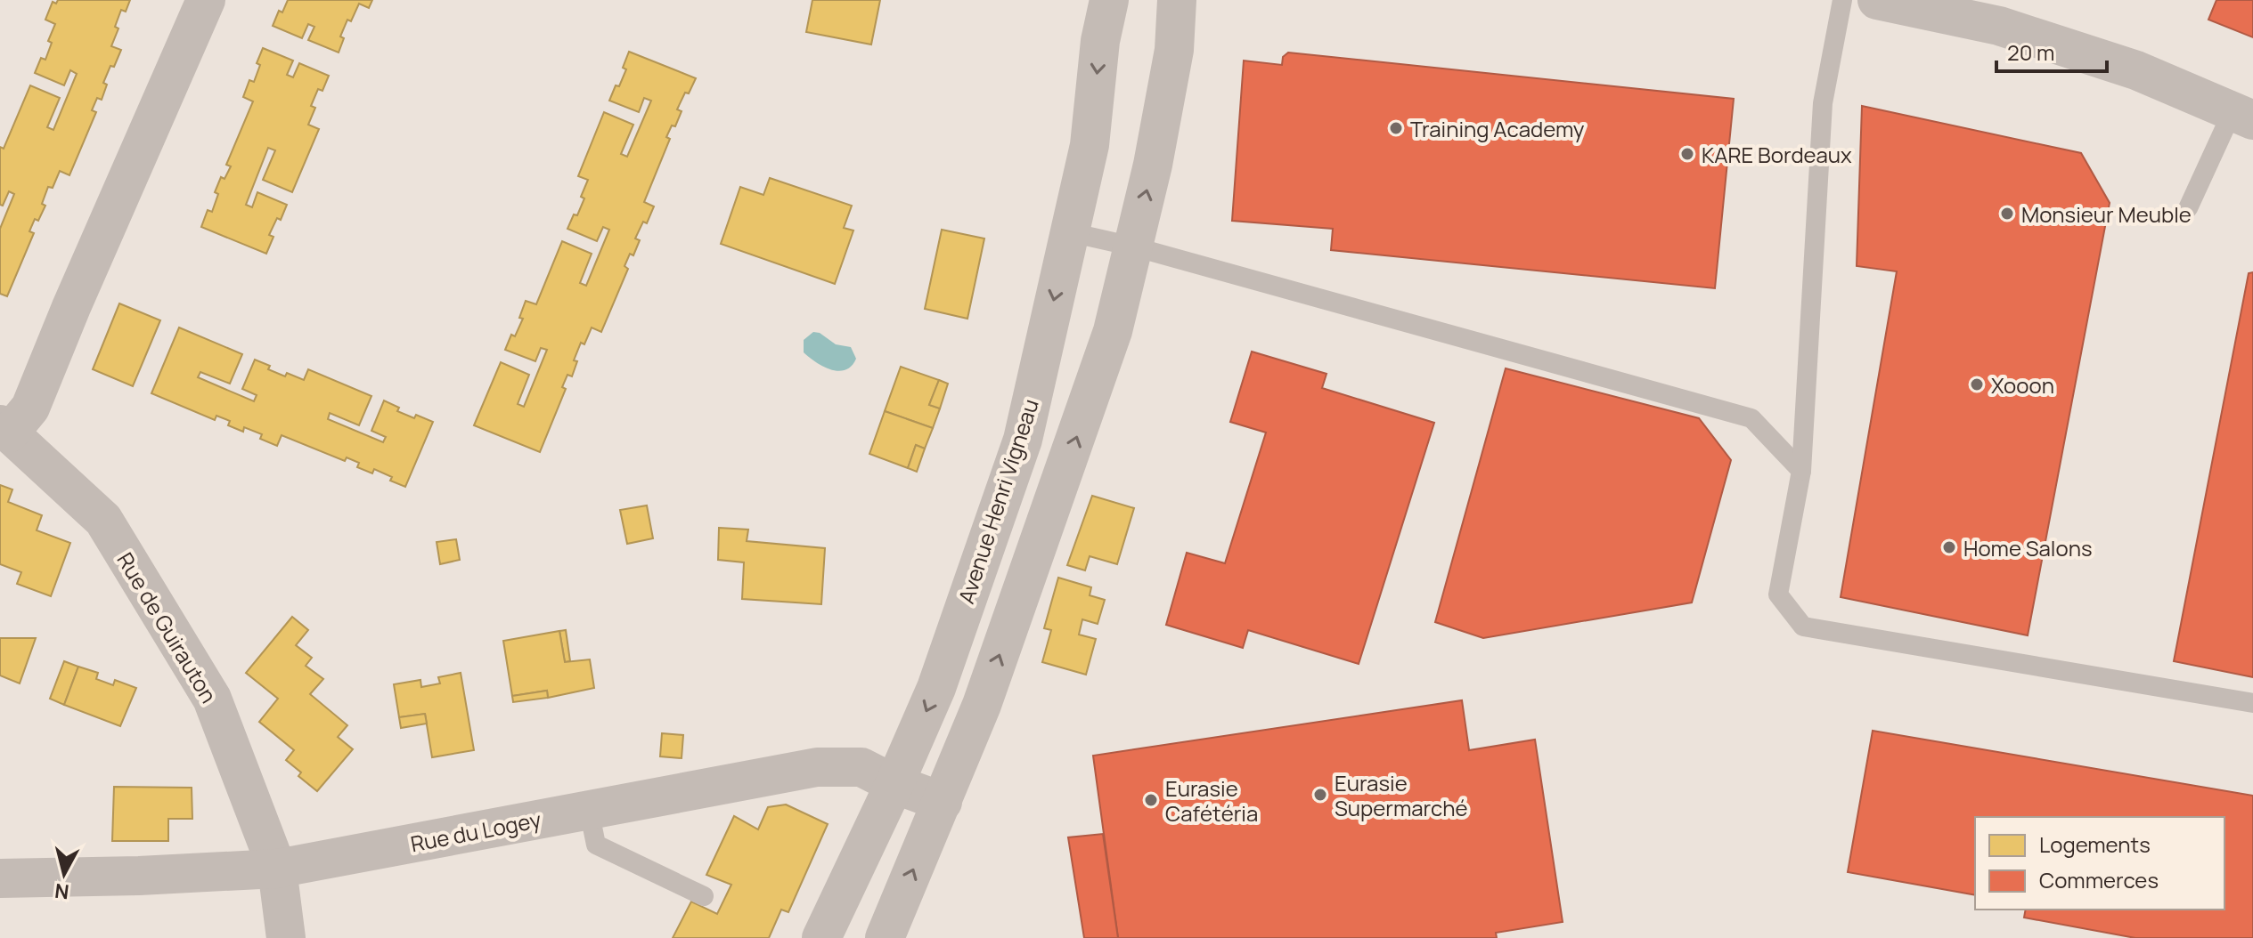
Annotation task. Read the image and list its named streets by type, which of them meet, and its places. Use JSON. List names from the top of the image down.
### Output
{
  "streets": {
    "street": ["Avenue Henri Vigneau", "Rue de Guirauton", "Rue du Logey"]
  },
  "crossings": [
    ["Avenue Henri Vigneau", "Rue du Logey"],
    ["Rue de Guirauton", "Rue du Logey"]
  ],
  "places": [
    "Training Academy",
    "KARE Bordeaux",
    "Monsieur Meuble",
    "Xooon",
    "Home Salons",
    "Eurasie Supermarché",
    "Eurasie Cafétéria"
  ],
  "legend": ["Logements", "Commerces"],
  "scale_bar": "20 m",
  "north": "bottom"
}
